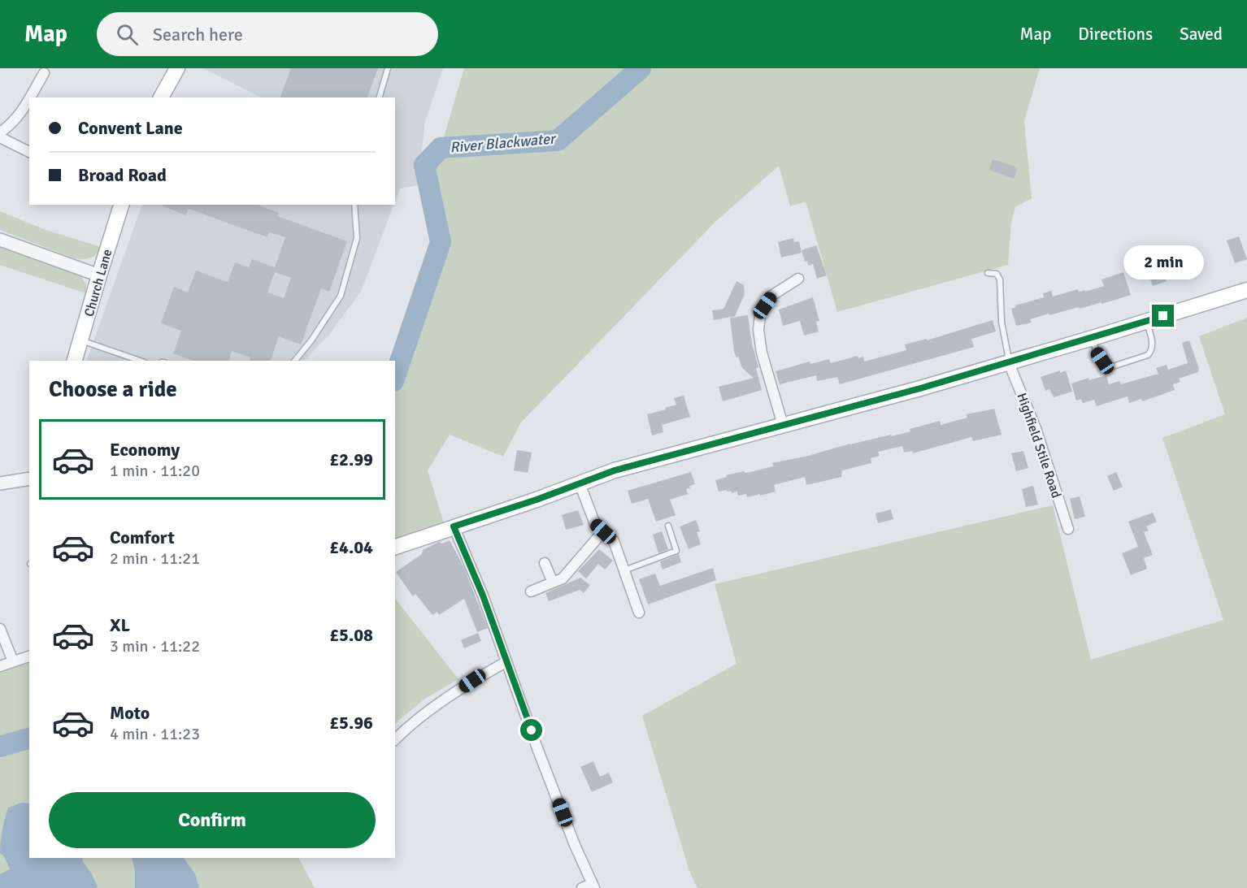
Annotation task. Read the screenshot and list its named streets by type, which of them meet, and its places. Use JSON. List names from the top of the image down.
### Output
{
  "streets": {
    "main road": ["Church Lane"],
    "street": ["Highfield Stile Road"]
  },
  "water": ["River Blackwater"],
  "page": {
    "header": "Map",
    "search": "Search here",
    "nav": ["Map", "Directions", "Saved"],
    "banner": ["Convent Lane", "Broad Road"],
    "bubble": "2 min",
    "heading": "Choose a ride",
    "list": [
      {
        "name": "Economy",
        "note": "1 min · 11:20",
        "value": "£2.99"
      },
      {
        "name": "Comfort",
        "note": "2 min · 11:21",
        "value": "£4.04"
      },
      {
        "name": "XL",
        "note": "3 min · 11:22",
        "value": "£5.08"
      },
      {
        "name": "Moto",
        "note": "4 min · 11:23",
        "value": "£5.96"
      }
    ],
    "buttons": "Confirm"
  }
}
